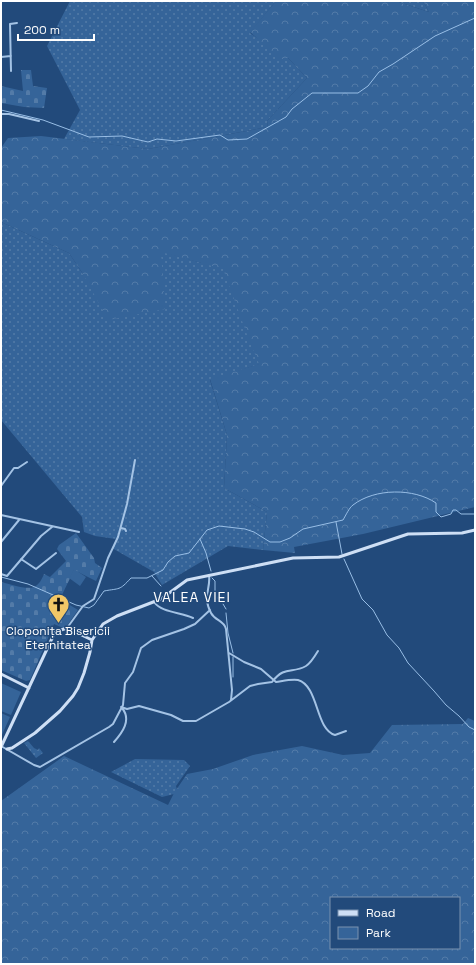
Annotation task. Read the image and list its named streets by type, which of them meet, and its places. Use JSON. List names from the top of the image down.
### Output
{
  "districts": ["VALEA VIEI"],
  "places": {
    "church": ["Cloponița Bisericii Eternitatea"]
  },
  "legend": ["Road", "Park"],
  "scale_bar": "200 m"
}
